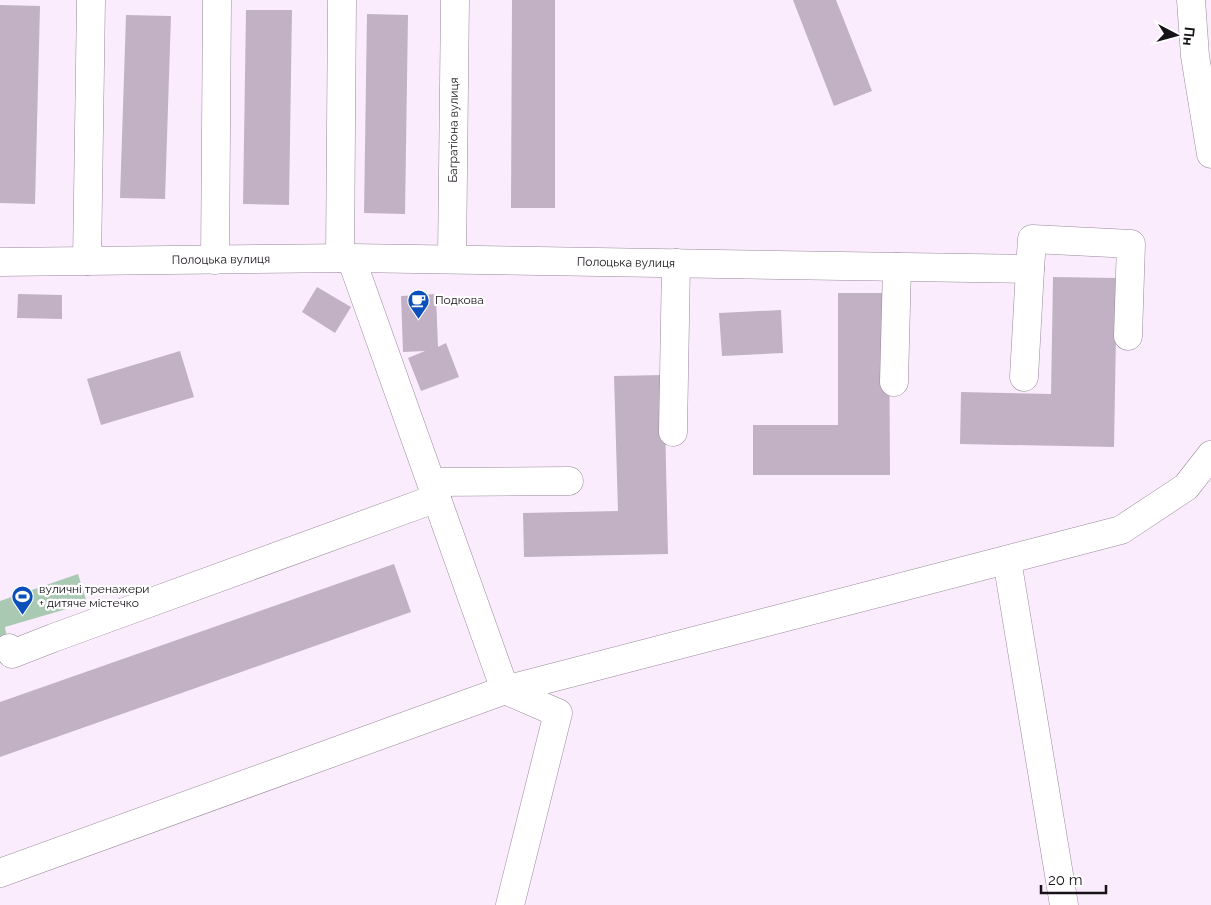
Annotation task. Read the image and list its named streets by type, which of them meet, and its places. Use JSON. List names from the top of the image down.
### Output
{
  "streets": {
    "street": ["Багратіона вулиця", "Полоцька вулиця"]
  },
  "crossings": [
    ["Багратіона вулиця", "Полоцька вулиця"]
  ],
  "places": {
    "cafe": ["Подкова"],
    "sports": ["вуличні тренажери + дитяче містечко"]
  },
  "scale_bar": "20 m",
  "north": "right"
}
